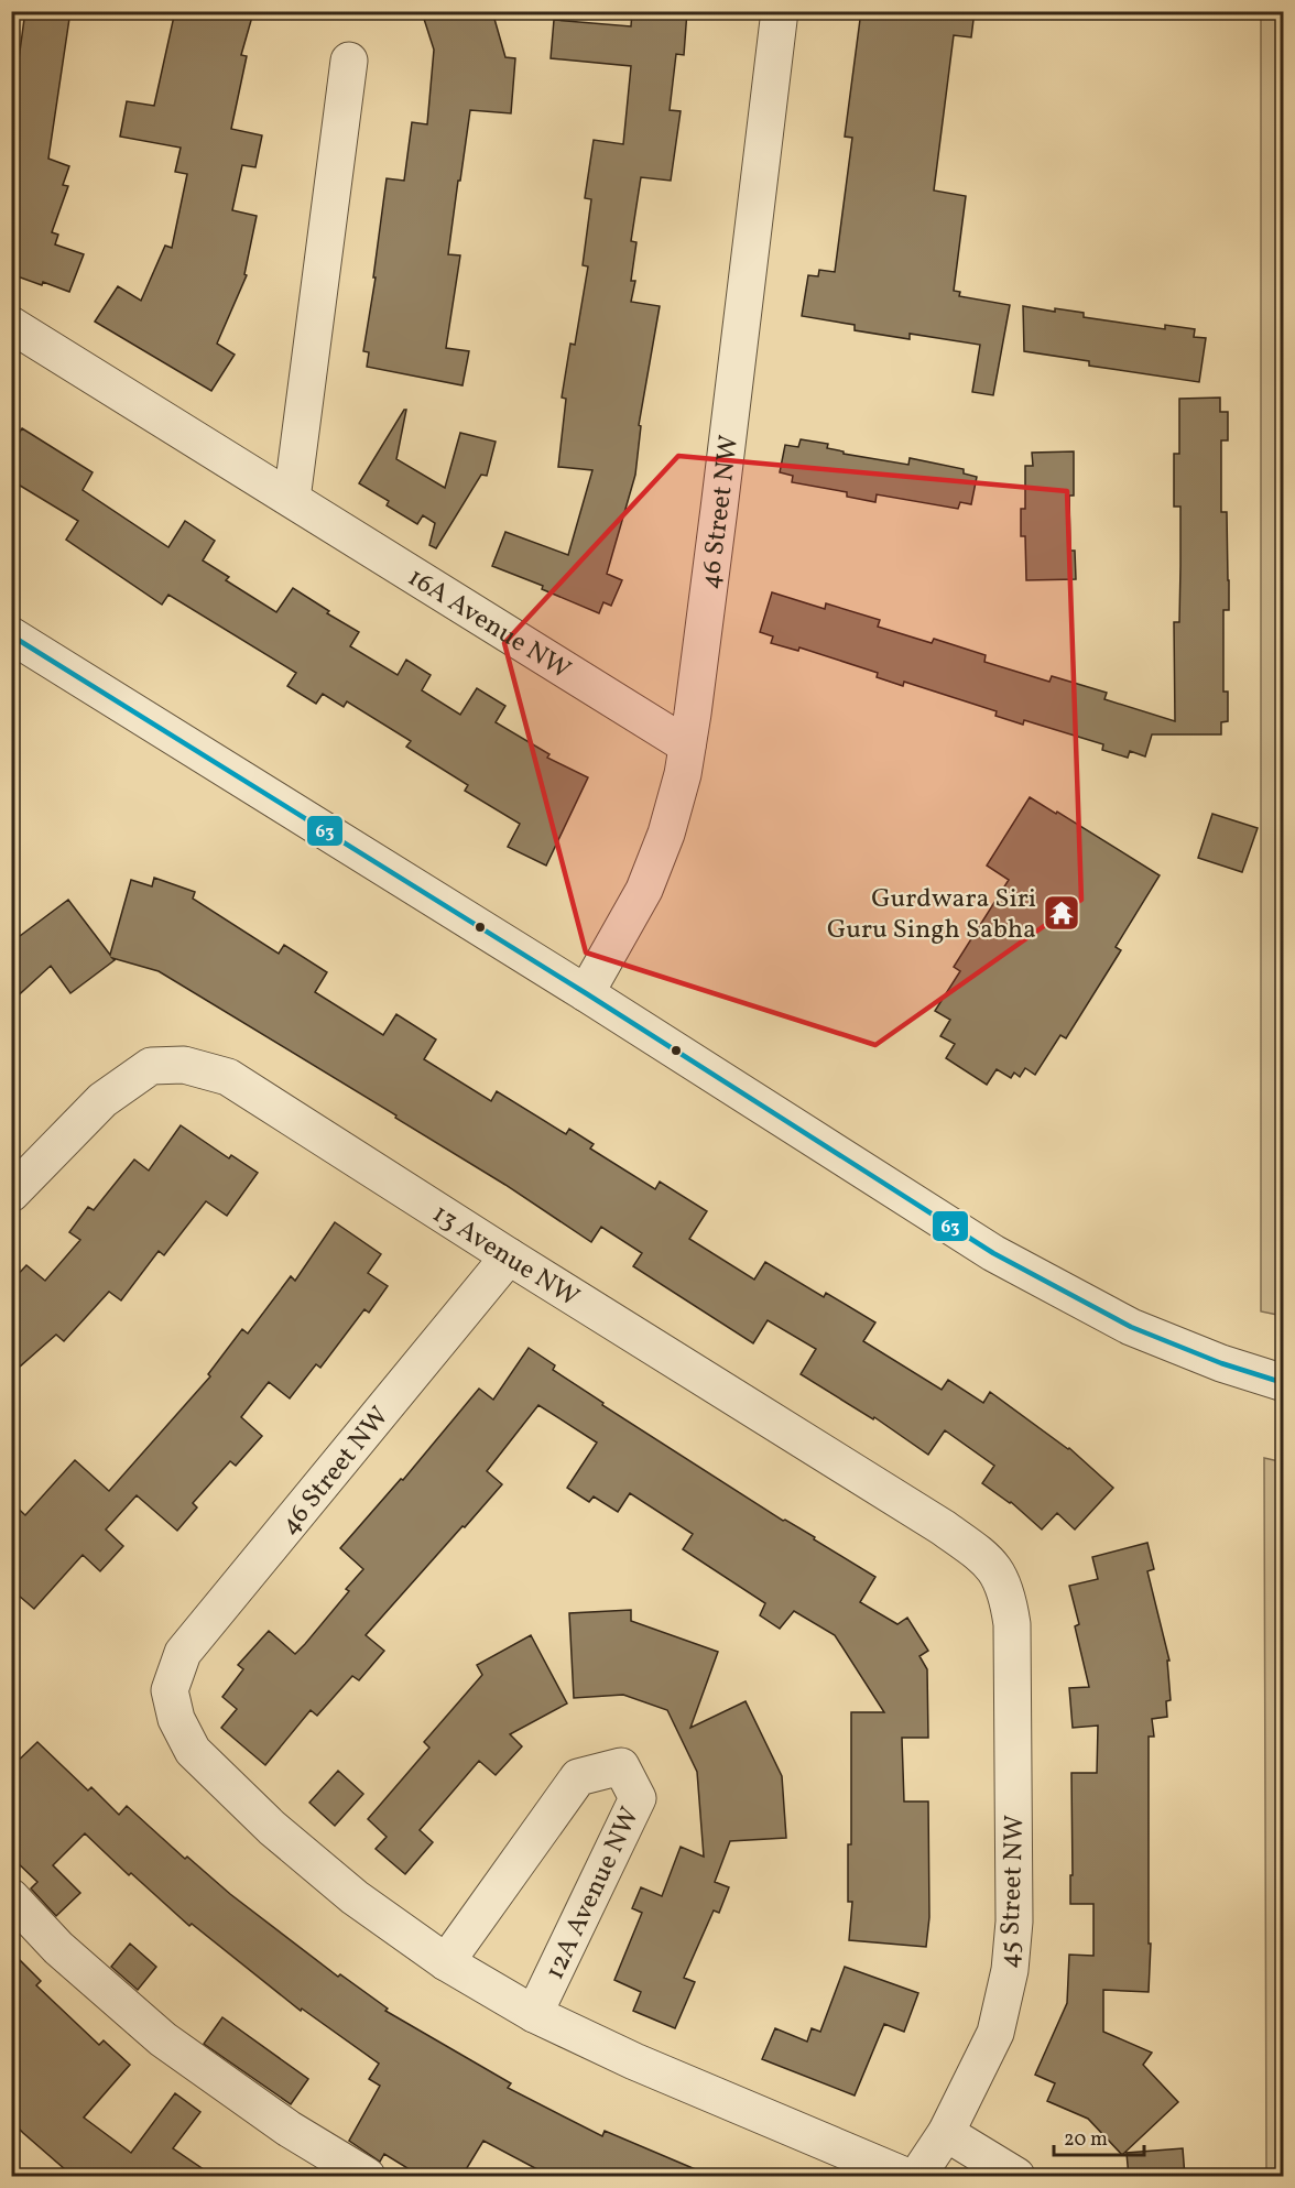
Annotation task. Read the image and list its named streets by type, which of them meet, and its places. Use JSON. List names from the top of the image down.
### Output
{
  "streets": {
    "street": [
      "46 Street NW",
      "16A Avenue NW",
      "13 Avenue NW",
      "45 Street NW",
      "12A Avenue NW"
    ]
  },
  "crossings": [
    ["46 Street NW", "16A Avenue NW"],
    ["46 Street NW", "13 Avenue NW"],
    ["46 Street NW", "12A Avenue NW"],
    ["13 Avenue NW", "45 Street NW"]
  ],
  "places": {
    "temple": ["Gurdwara Siri Guru Singh Sabha"]
  },
  "lines": ["transit line 63"],
  "scale_bar": "20 m"
}
